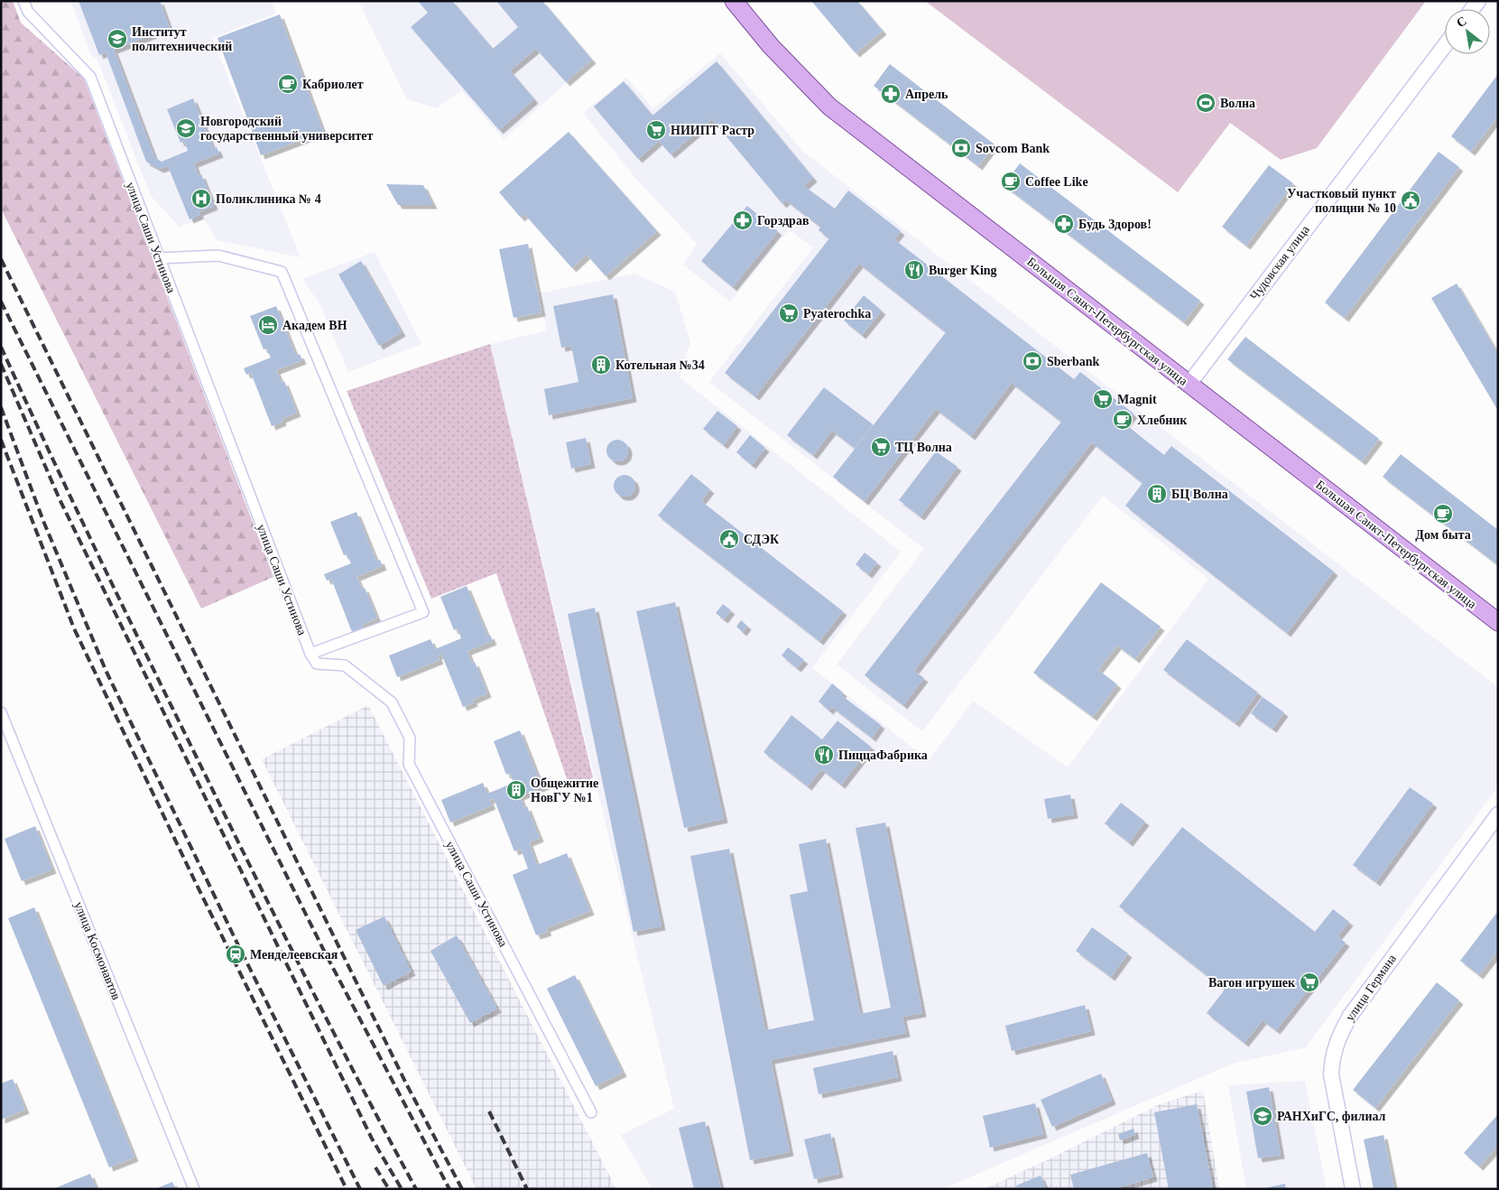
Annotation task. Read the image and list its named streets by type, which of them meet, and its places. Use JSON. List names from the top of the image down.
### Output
{
  "streets": {
    "main road": ["Чудовская улица", "Большая Санкт-Петербургская улица", "улица Германа"],
    "street": ["улица Саши Устинова", "улица Космонавтов"]
  },
  "crossings": [
    ["Чудовская улица", "Большая Санкт-Петербургская улица"]
  ],
  "places": {
    "school or university": ["Институт политехнический", "Новгородский государственный университет", "РАНХиГС, филиал"],
    "cafe": [
      "Кабриолет",
      "Coffee Like",
      "Хлебник",
      "Дом быта"
    ],
    "pharmacy": ["Апрель", "Горздрав", "Будь Здоров!"],
    "sports": ["Волна"],
    "supermarket": [
      "НИИПТ Растр",
      "Pyaterochka",
      "Magnit",
      "ТЦ Волна",
      "Вагон игрушек"
    ],
    "bank": ["Sovcom Bank", "Sberbank"],
    "hospital": ["Поликлиника № 4"],
    "public building": ["Участковый пункт полиции № 10", "СДЭК"],
    "restaurant": ["Burger King", "ПиццаФабрика"],
    "hotel": ["Академ ВН"],
    "building": ["Котельная №34", "БЦ Волна", "Общежитие НовГУ №1"],
    "station": ["Менделеевская"]
  },
  "north": "top left"
}
